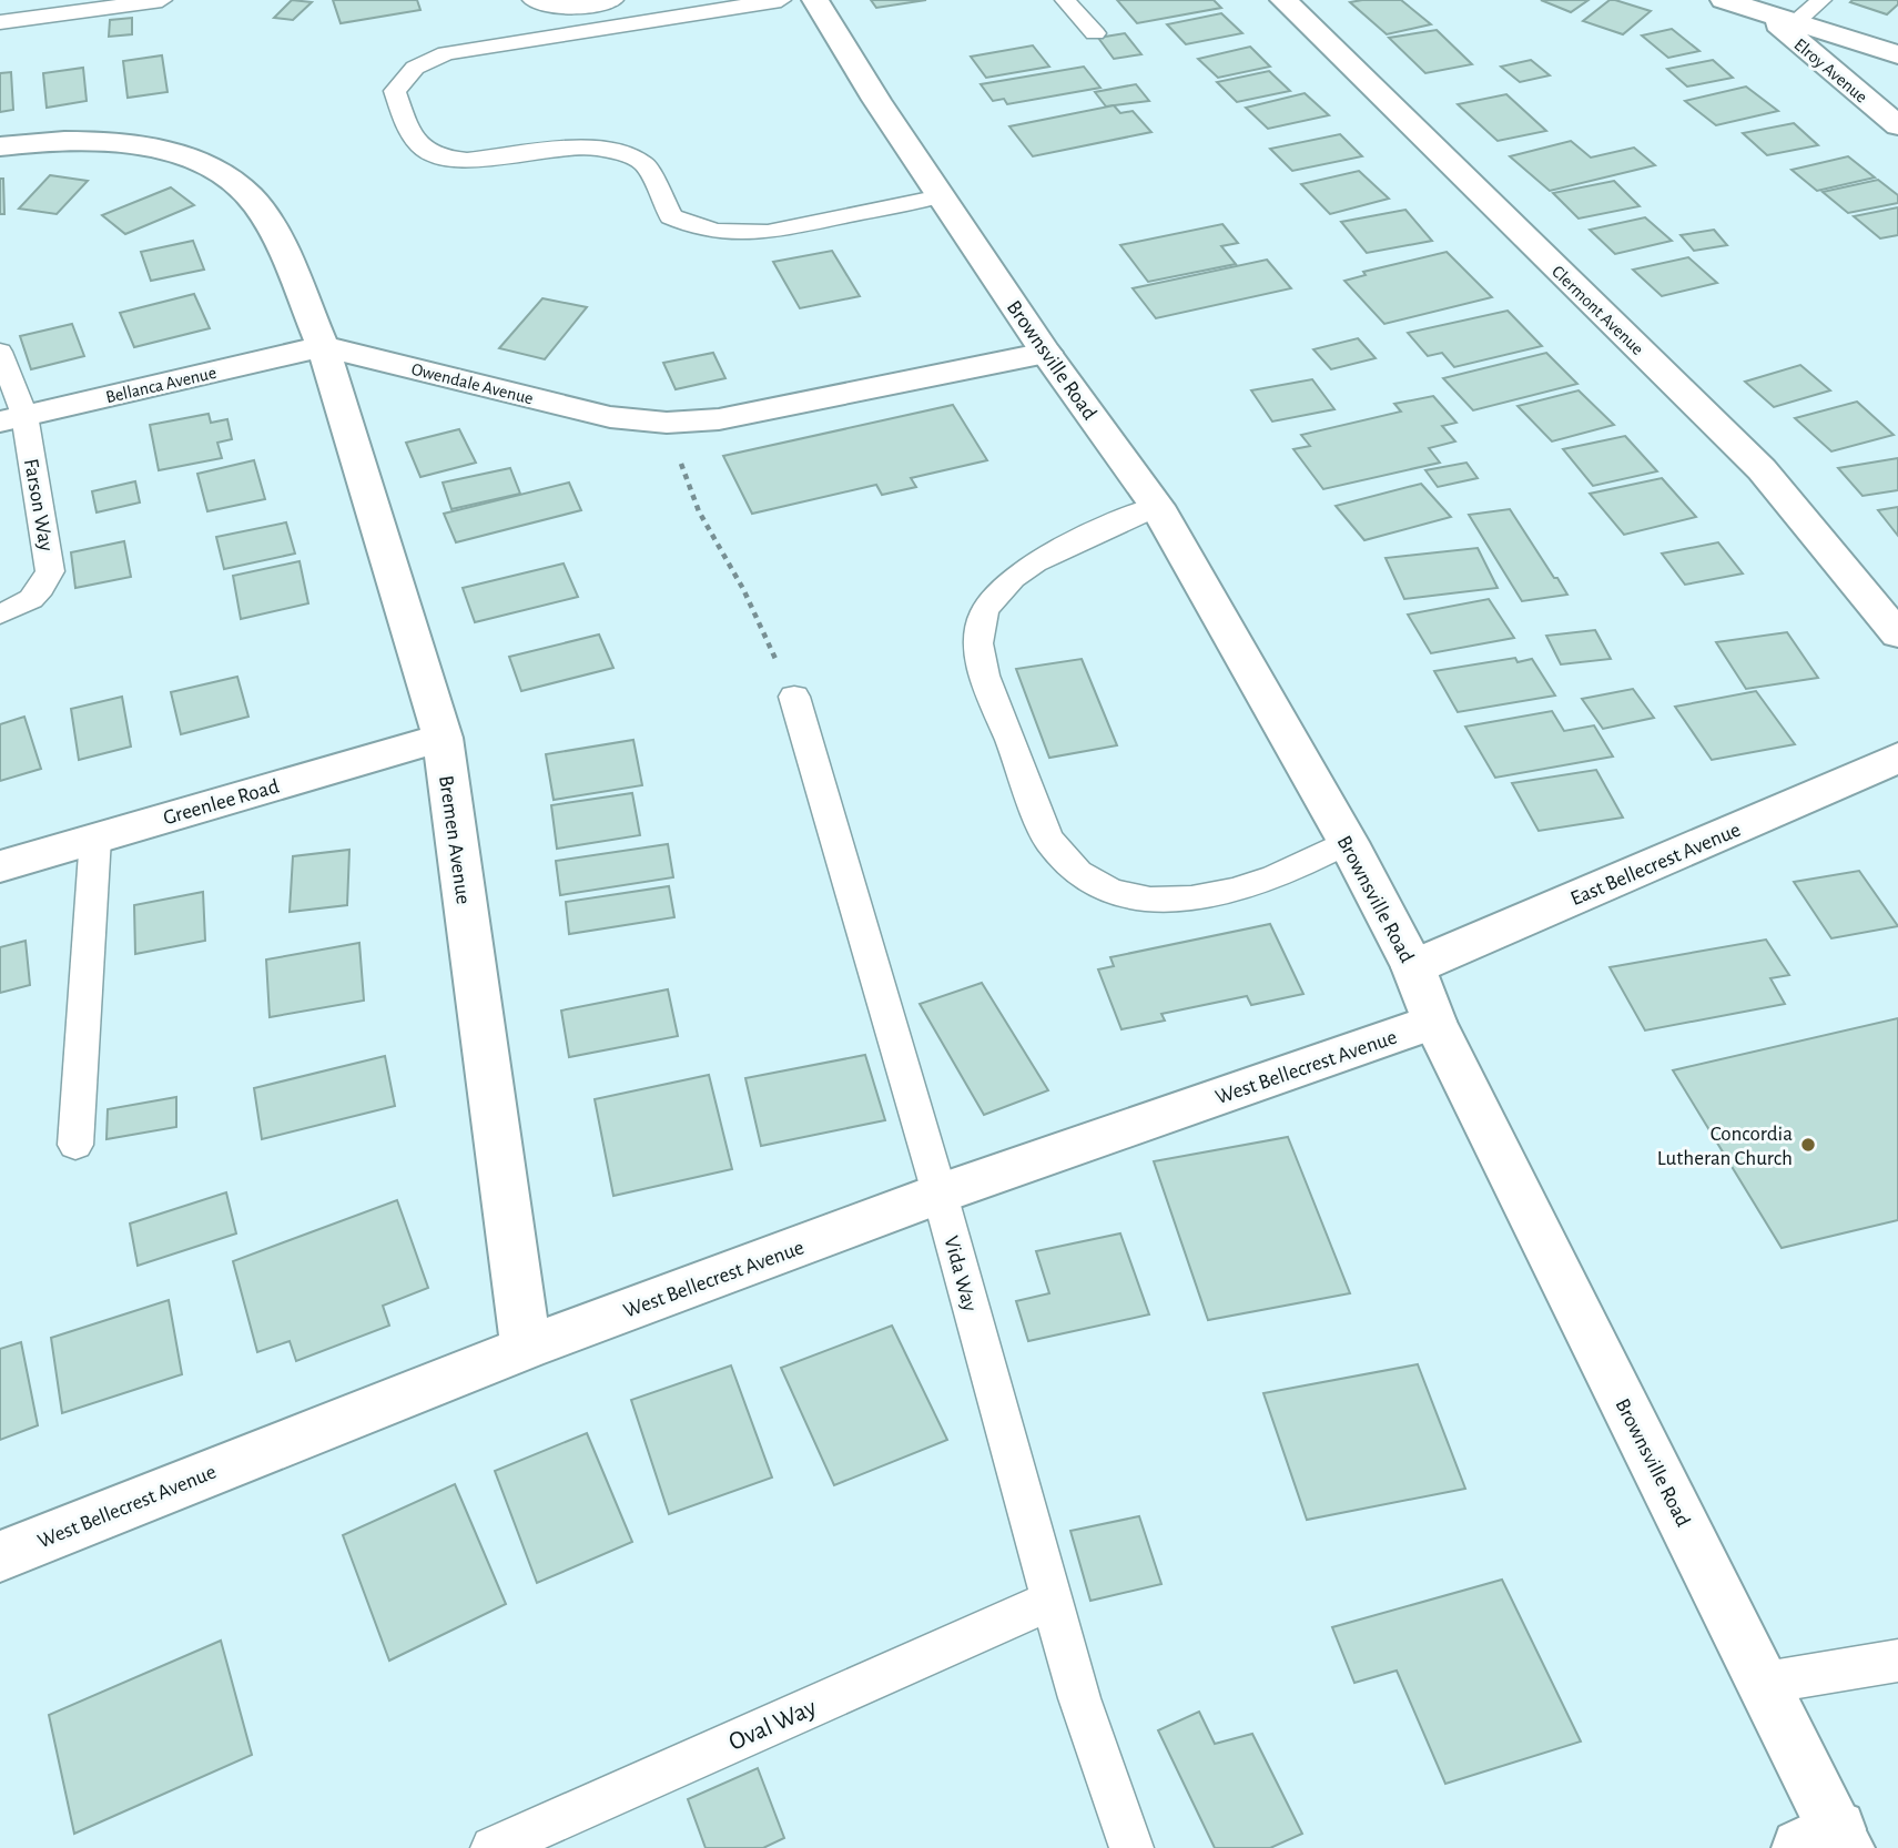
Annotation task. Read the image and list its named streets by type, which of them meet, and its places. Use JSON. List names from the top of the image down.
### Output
{
  "streets": {
    "street": [
      "Elroy Avenue",
      "Clermont Avenue",
      "Brownsville Road",
      "Owendale Avenue",
      "Bellanca Avenue",
      "Greenlee Road",
      "Bremen Avenue",
      "East Bellecrest Avenue",
      "West Bellecrest Avenue"
    ],
    "lane": ["Farson Way", "Vida Way", "Oval Way"]
  },
  "crossings": [
    ["Brownsville Road", "Owendale Avenue"],
    ["Brownsville Road", "East Bellecrest Avenue"],
    ["Brownsville Road", "West Bellecrest Avenue"],
    ["Owendale Avenue", "Bellanca Avenue"],
    ["Owendale Avenue", "Bremen Avenue"],
    ["Bellanca Avenue", "Farson Way"],
    ["Bellanca Avenue", "Bremen Avenue"],
    ["Greenlee Road", "Bremen Avenue"],
    ["Bremen Avenue", "West Bellecrest Avenue"],
    ["West Bellecrest Avenue", "Vida Way"],
    ["Vida Way", "Oval Way"]
  ],
  "places": ["Concordia Lutheran Church"]
}
